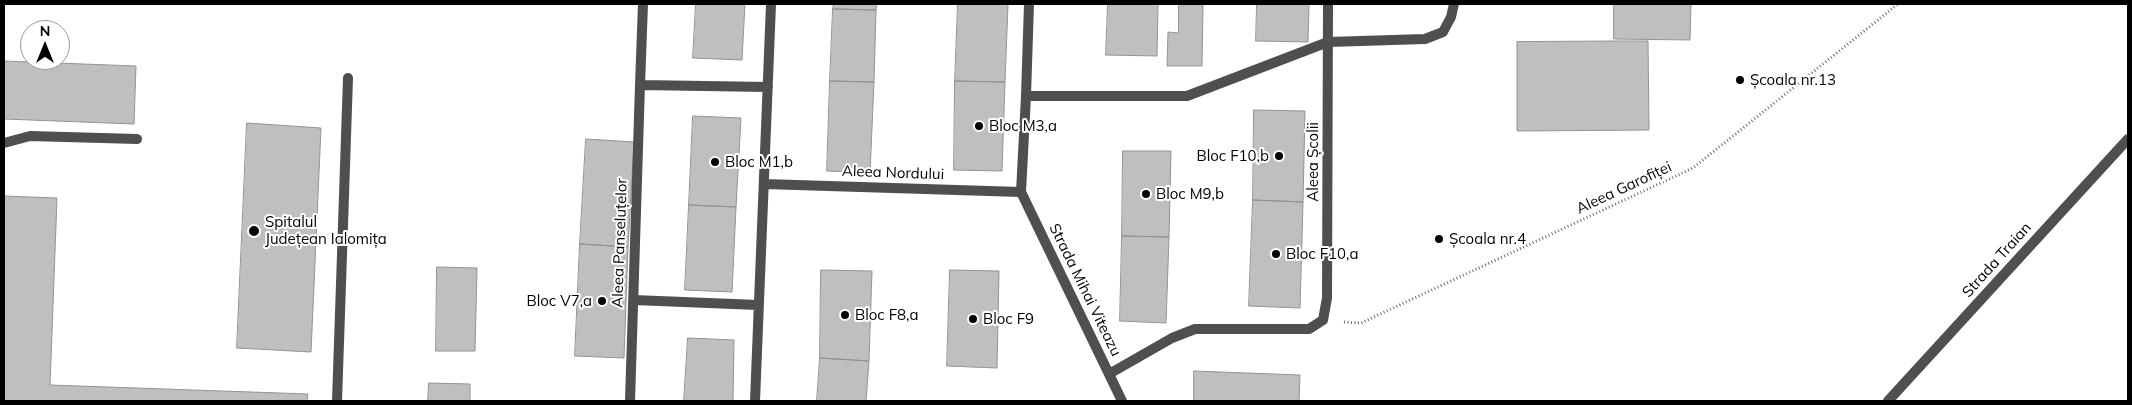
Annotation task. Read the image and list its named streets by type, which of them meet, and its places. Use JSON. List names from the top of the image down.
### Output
{
  "streets": {
    "street": [
      "Aleea Școlii",
      "Aleea Nordului",
      "Aleea Panseluțelor",
      "Strada Traian",
      "Strada Mihai Viteazu"
    ],
    "path": ["Aleea Garofiței"]
  },
  "crossings": [
    ["Aleea Școlii", "Aleea Garofiței"],
    ["Aleea Nordului", "Strada Mihai Viteazu"]
  ],
  "places": [
    "Școala nr.13",
    "Bloc M3,a",
    "Bloc F10,b",
    "Bloc M1,b",
    "Bloc M9,b",
    "Spitalul Județean Ialomița",
    "Școala nr.4",
    "Bloc F10,a",
    "Bloc V7,a",
    "Bloc F8,a",
    "Bloc F9"
  ],
  "north": "top"
}
